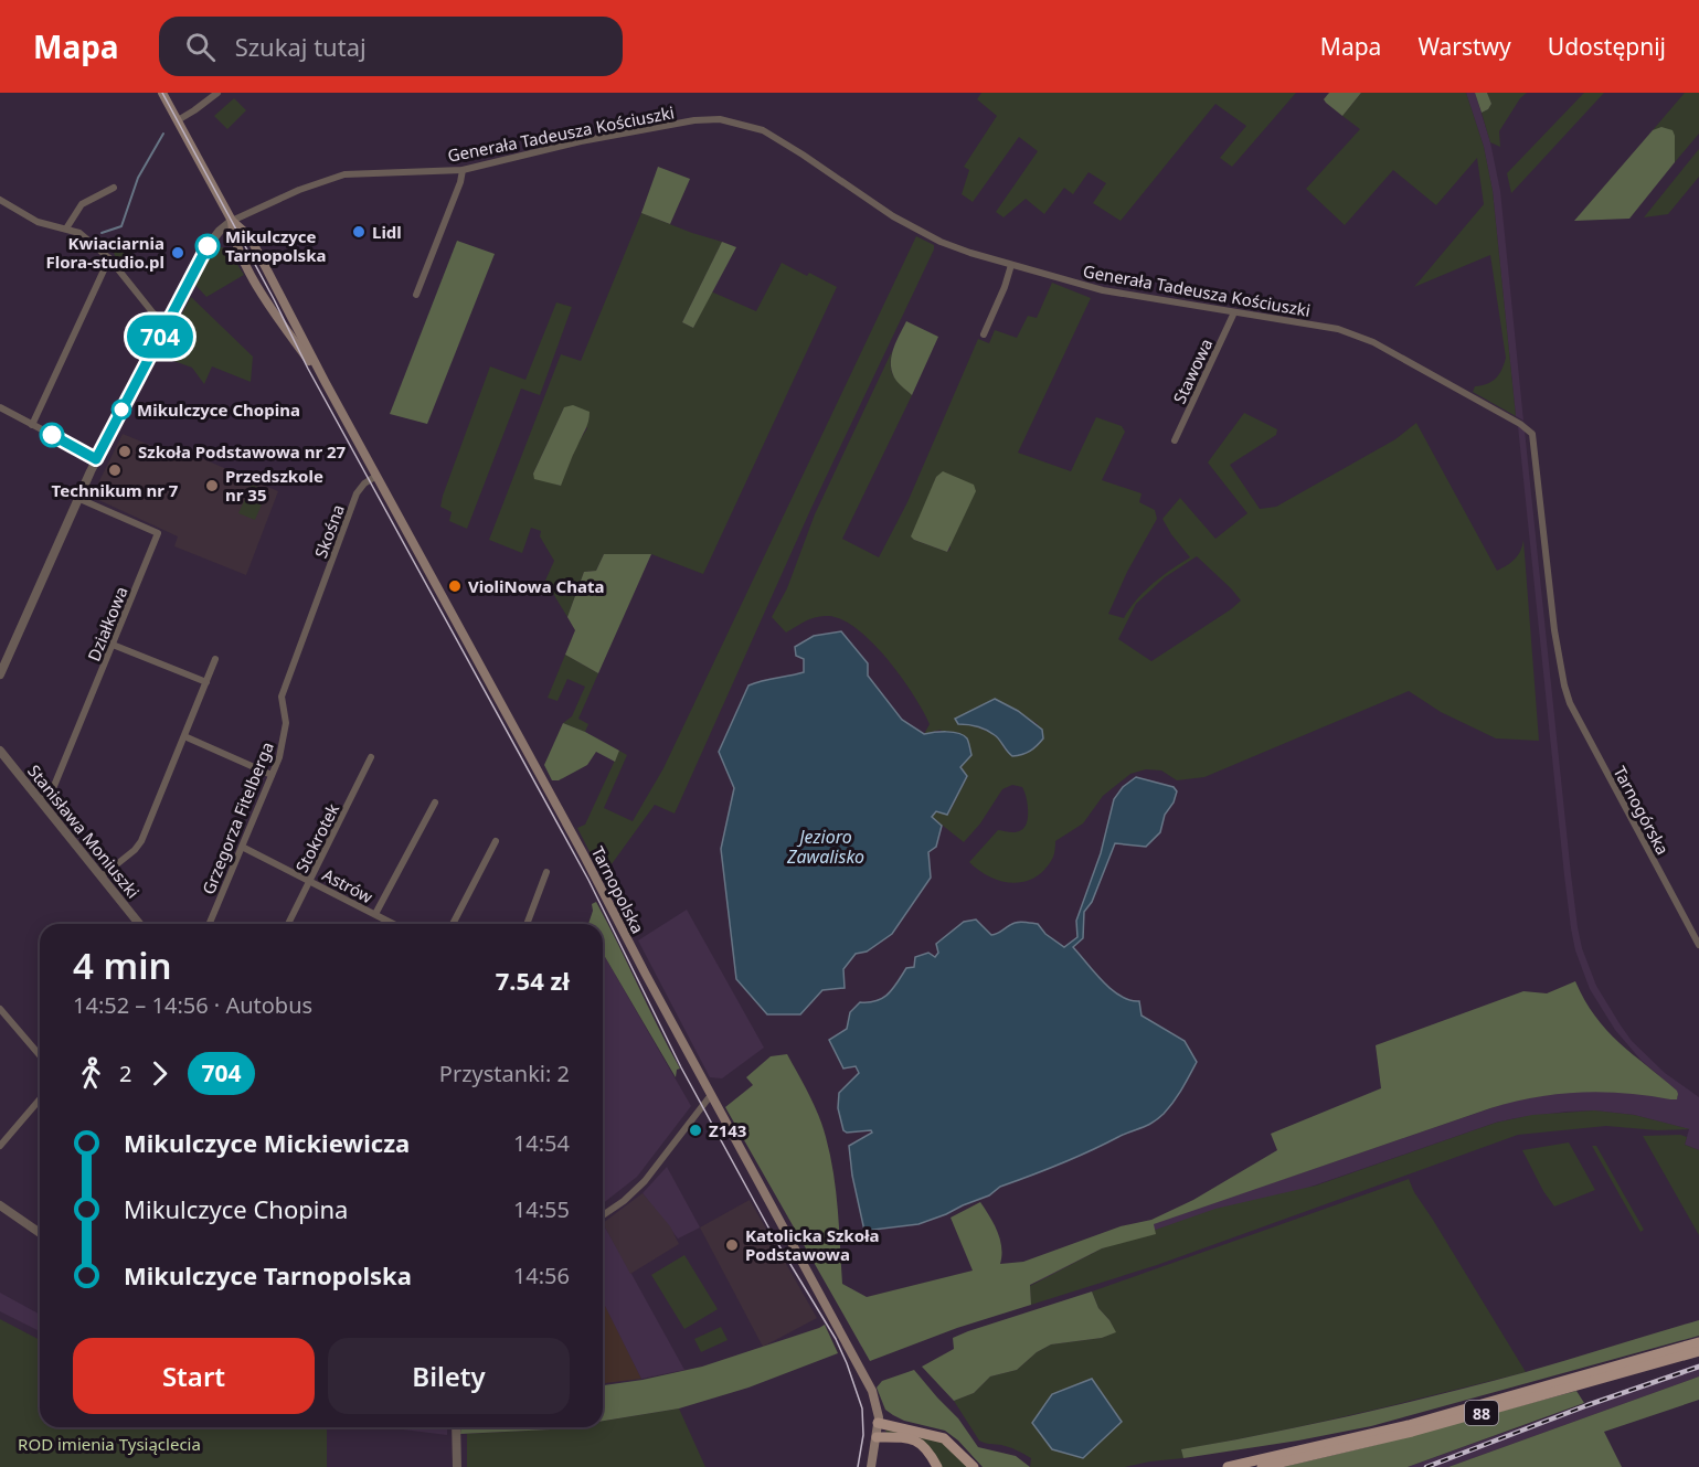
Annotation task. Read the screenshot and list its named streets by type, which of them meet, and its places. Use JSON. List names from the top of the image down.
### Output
{
  "streets": {
    "main road": ["Tarnopolska", "88"],
    "street": [
      "Generała Tadeusza Kościuszki",
      "Stawowa",
      "Skośna",
      "Działkowa",
      "Tarnogórska",
      "Grzegorza Fitelberga",
      "Stanisława Moniuszki",
      "Stokrotek",
      "Astrów"
    ]
  },
  "crossings": [
    ["Generała Tadeusza Kościuszki", "Stawowa"],
    ["Generała Tadeusza Kościuszki", "Tarnogórska"],
    ["Generała Tadeusza Kościuszki", "Tarnopolska"],
    ["Skośna", "Grzegorza Fitelberga"],
    ["Skośna", "Tarnopolska"],
    ["Działkowa", "Stanisława Moniuszki"],
    ["Grzegorza Fitelberga", "Astrów"],
    ["Stokrotek", "Astrów"]
  ],
  "water": ["Jezioro Zawalisko"],
  "parks": ["ROD imienia Tysiąclecia"],
  "places": [
    "Lidl",
    "Mikulczyce Tarnopolska",
    "Kwiaciarnia Flora-studio.pl",
    "Mikulczyce Chopina",
    "Szkoła Podstawowa nr 27",
    "Technikum nr 7",
    "Przedszkole nr 35",
    "VioliNowa Chata",
    "Z143",
    "Katolicka Szkoła Podstawowa"
  ],
  "lines": ["bus line 704"],
  "page": {
    "header": "Mapa",
    "search": "Szukaj tutaj",
    "nav": ["Mapa", "Warstwy", "Udostępnij"],
    "on_map": "704",
    "heading": ["4 min", "14:52 – 14:56 · Autobus", "7.54 zł"],
    "legs": ["2", "704", "Przystanki: 2"],
    "list": [
      {
        "name": "Mikulczyce Mickiewicza",
        "value": "14:54"
      },
      {
        "name": "Mikulczyce Chopina",
        "value": "14:55"
      },
      {
        "name": "Mikulczyce Tarnopolska",
        "value": "14:56"
      }
    ],
    "buttons": ["Start", "Bilety"]
  }
}
